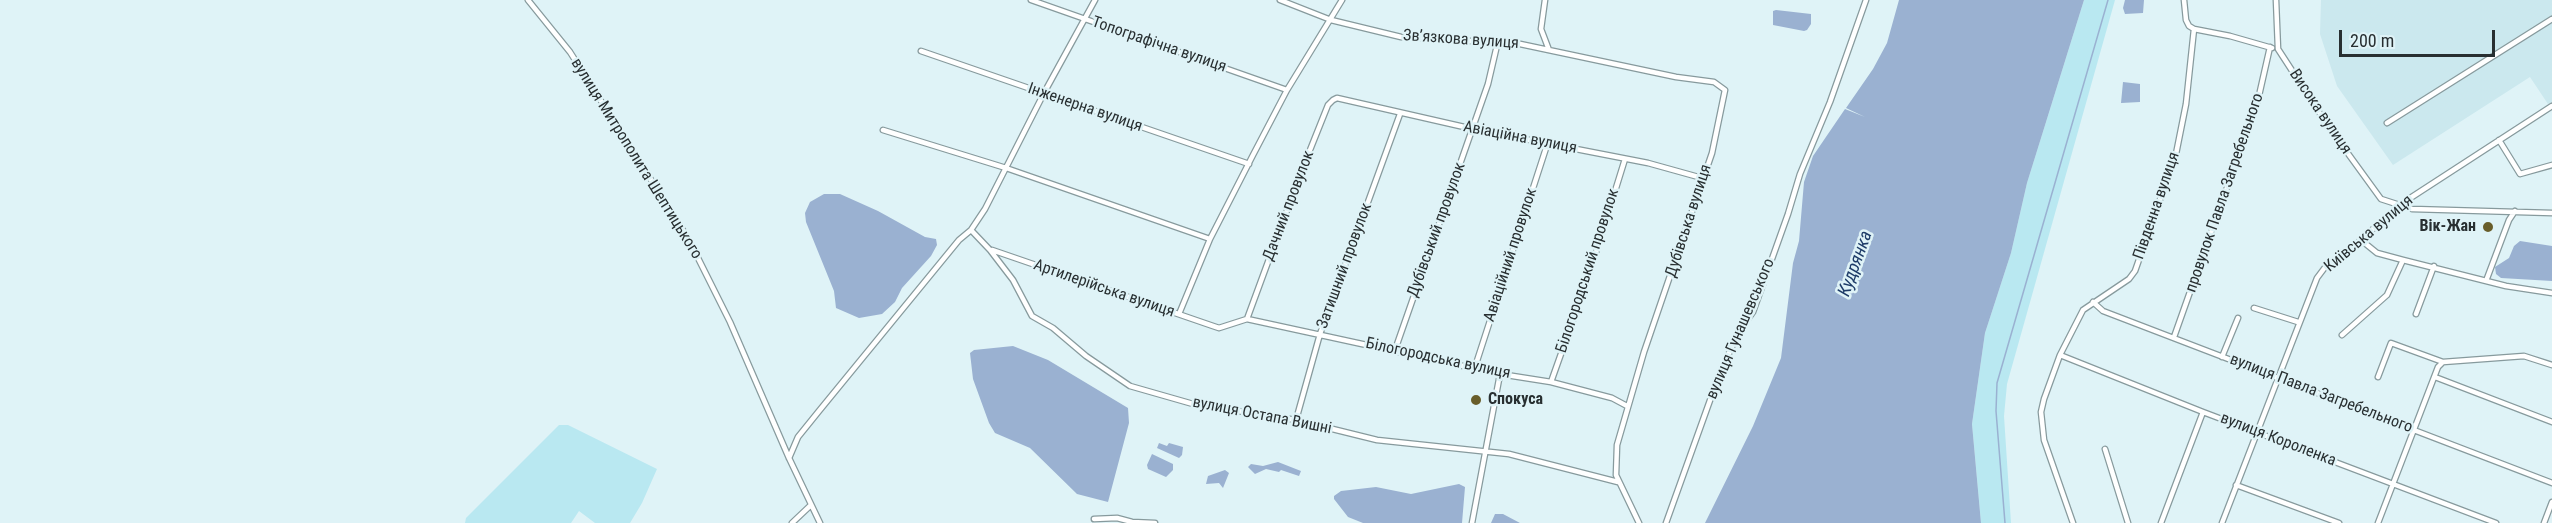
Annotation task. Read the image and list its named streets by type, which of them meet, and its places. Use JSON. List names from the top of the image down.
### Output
{
  "streets": {
    "street": [
      "Звʼязкова вулиця",
      "Топографічна вулиця",
      "Інженерна вулиця",
      "Висока вулиця",
      "Авіаційна вулиця",
      "вулиця Митрополита Шептицького",
      "провулок Павла Загребельного",
      "Дачний провулок",
      "Південна вулиця",
      "Дубівська вулиця",
      "Дубівський провулок",
      "Київська вулиця",
      "Авіаційний провулок",
      "Затишний провулок",
      "Білогородський провулок",
      "Артилерійська вулиця",
      "вулиця Гунашевського",
      "Білогородська вулиця",
      "вулиця Павла Загребельного",
      "вулиця Остапа Вишні",
      "вулиця Короленка"
    ]
  },
  "crossings": [
    ["Звʼязкова вулиця", "Дубівська вулиця"],
    ["Звʼязкова вулиця", "Дубівський провулок"],
    ["Висока вулиця", "Київська вулиця"],
    ["Авіаційна вулиця", "Дачний провулок"],
    ["Авіаційна вулиця", "Дубівська вулиця"],
    ["Авіаційна вулиця", "Дубівський провулок"],
    ["Авіаційна вулиця", "Авіаційний провулок"],
    ["Авіаційна вулиця", "Затишний провулок"],
    ["Авіаційна вулиця", "Білогородський провулок"],
    ["провулок Павла Загребельного", "вулиця Павла Загребельного"],
    ["Дачний провулок", "Артилерійська вулиця"],
    ["Дачний провулок", "Білогородська вулиця"],
    ["Південна вулиця", "вулиця Павла Загребельного"],
    ["Південна вулиця", "вулиця Короленка"],
    ["Дубівська вулиця", "Білогородська вулиця"],
    ["Дубівська вулиця", "вулиця Остапа Вишні"],
    ["Дубівський провулок", "Білогородська вулиця"],
    ["Київська вулиця", "вулиця Павла Загребельного"],
    ["Київська вулиця", "вулиця Короленка"],
    ["Авіаційний провулок", "Білогородська вулиця"],
    ["Затишний провулок", "Білогородська вулиця"],
    ["Затишний провулок", "вулиця Остапа Вишні"],
    ["Білогородський провулок", "Білогородська вулиця"],
    ["Артилерійська вулиця", "Білогородська вулиця"],
    ["Артилерійська вулиця", "вулиця Остапа Вишні"]
  ],
  "water": ["Кудрянка"],
  "places": ["Вік-Жан", "Спокуса"],
  "scale_bar": "200 m"
}
